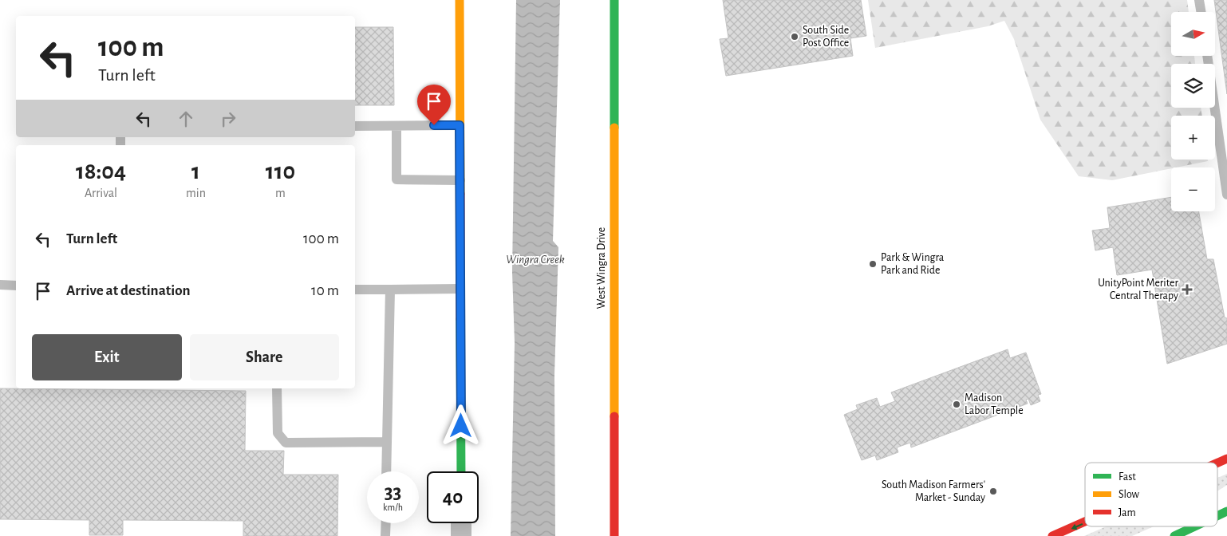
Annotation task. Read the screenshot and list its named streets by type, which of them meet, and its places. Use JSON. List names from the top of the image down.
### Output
{
  "streets": {
    "street": ["West Wingra Drive"]
  },
  "water": ["Wingra Creek"],
  "places": {
    "other": [
      "South Side Post Office",
      "Park & Wingra Park and Ride",
      "Madison Labor Temple",
      "South Madison Farmers' Market - Sunday"
    ],
    "health": ["UnityPoint Meriter Central Therapy"]
  },
  "legend": ["Fast", "Slow", "Jam"],
  "north": "right",
  "page": {
    "map_buttons": ["+", "−"],
    "turn": ["100 m", "Turn left"],
    "eta": [
      "18:04",
      "Arrival",
      "1",
      "min",
      "110",
      "m"
    ],
    "list": [
      {
        "name": "Turn left",
        "value": "100 m"
      },
      {
        "name": "Arrive at destination",
        "value": "10 m"
      }
    ],
    "buttons": ["Exit", "Share"],
    "speed": "33 km/h",
    "limit": "40"
  }
}
